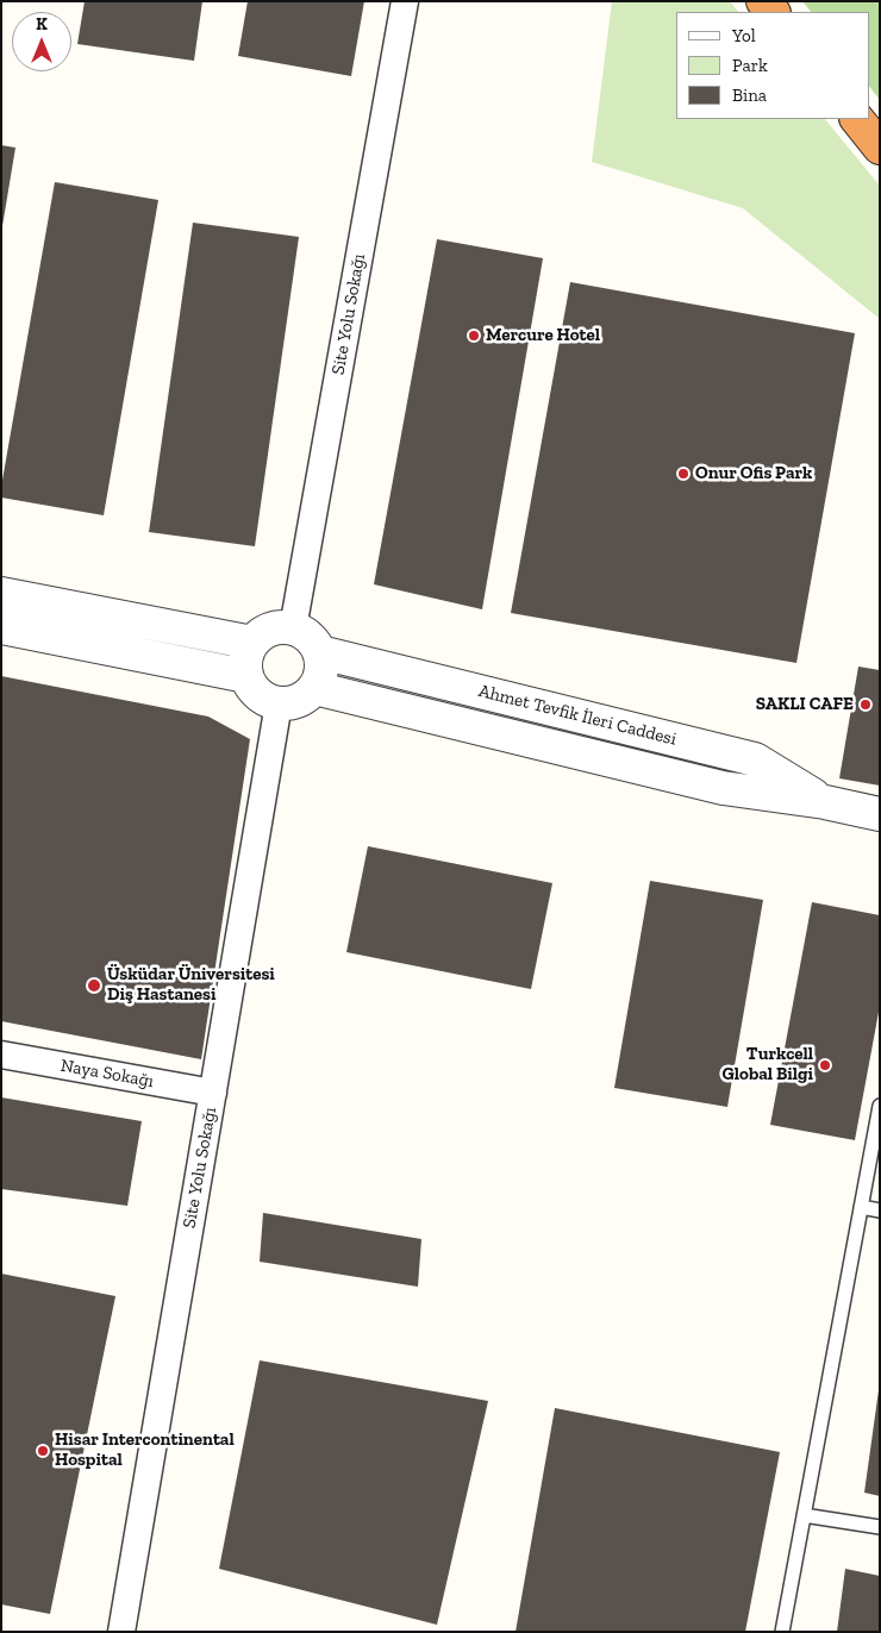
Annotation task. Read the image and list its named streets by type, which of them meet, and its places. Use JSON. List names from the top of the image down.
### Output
{
  "streets": {
    "street": ["Site Yolu Sokağı", "Ahmet Tevfik İleri Caddesi", "Naya Sokağı"]
  },
  "crossings": [
    ["Site Yolu Sokağı", "Ahmet Tevfik İleri Caddesi"],
    ["Site Yolu Sokağı", "Naya Sokağı"]
  ],
  "places": [
    "Mercure Hotel",
    "Onur Ofis Park",
    "SAKLI CAFE",
    "Üsküdar Üniversitesi Diş Hastanesi",
    "Turkcell Global Bilgi",
    "Hisar Intercontinental Hospital"
  ],
  "legend": ["Yol", "Park", "Bina"],
  "north": "top"
}
